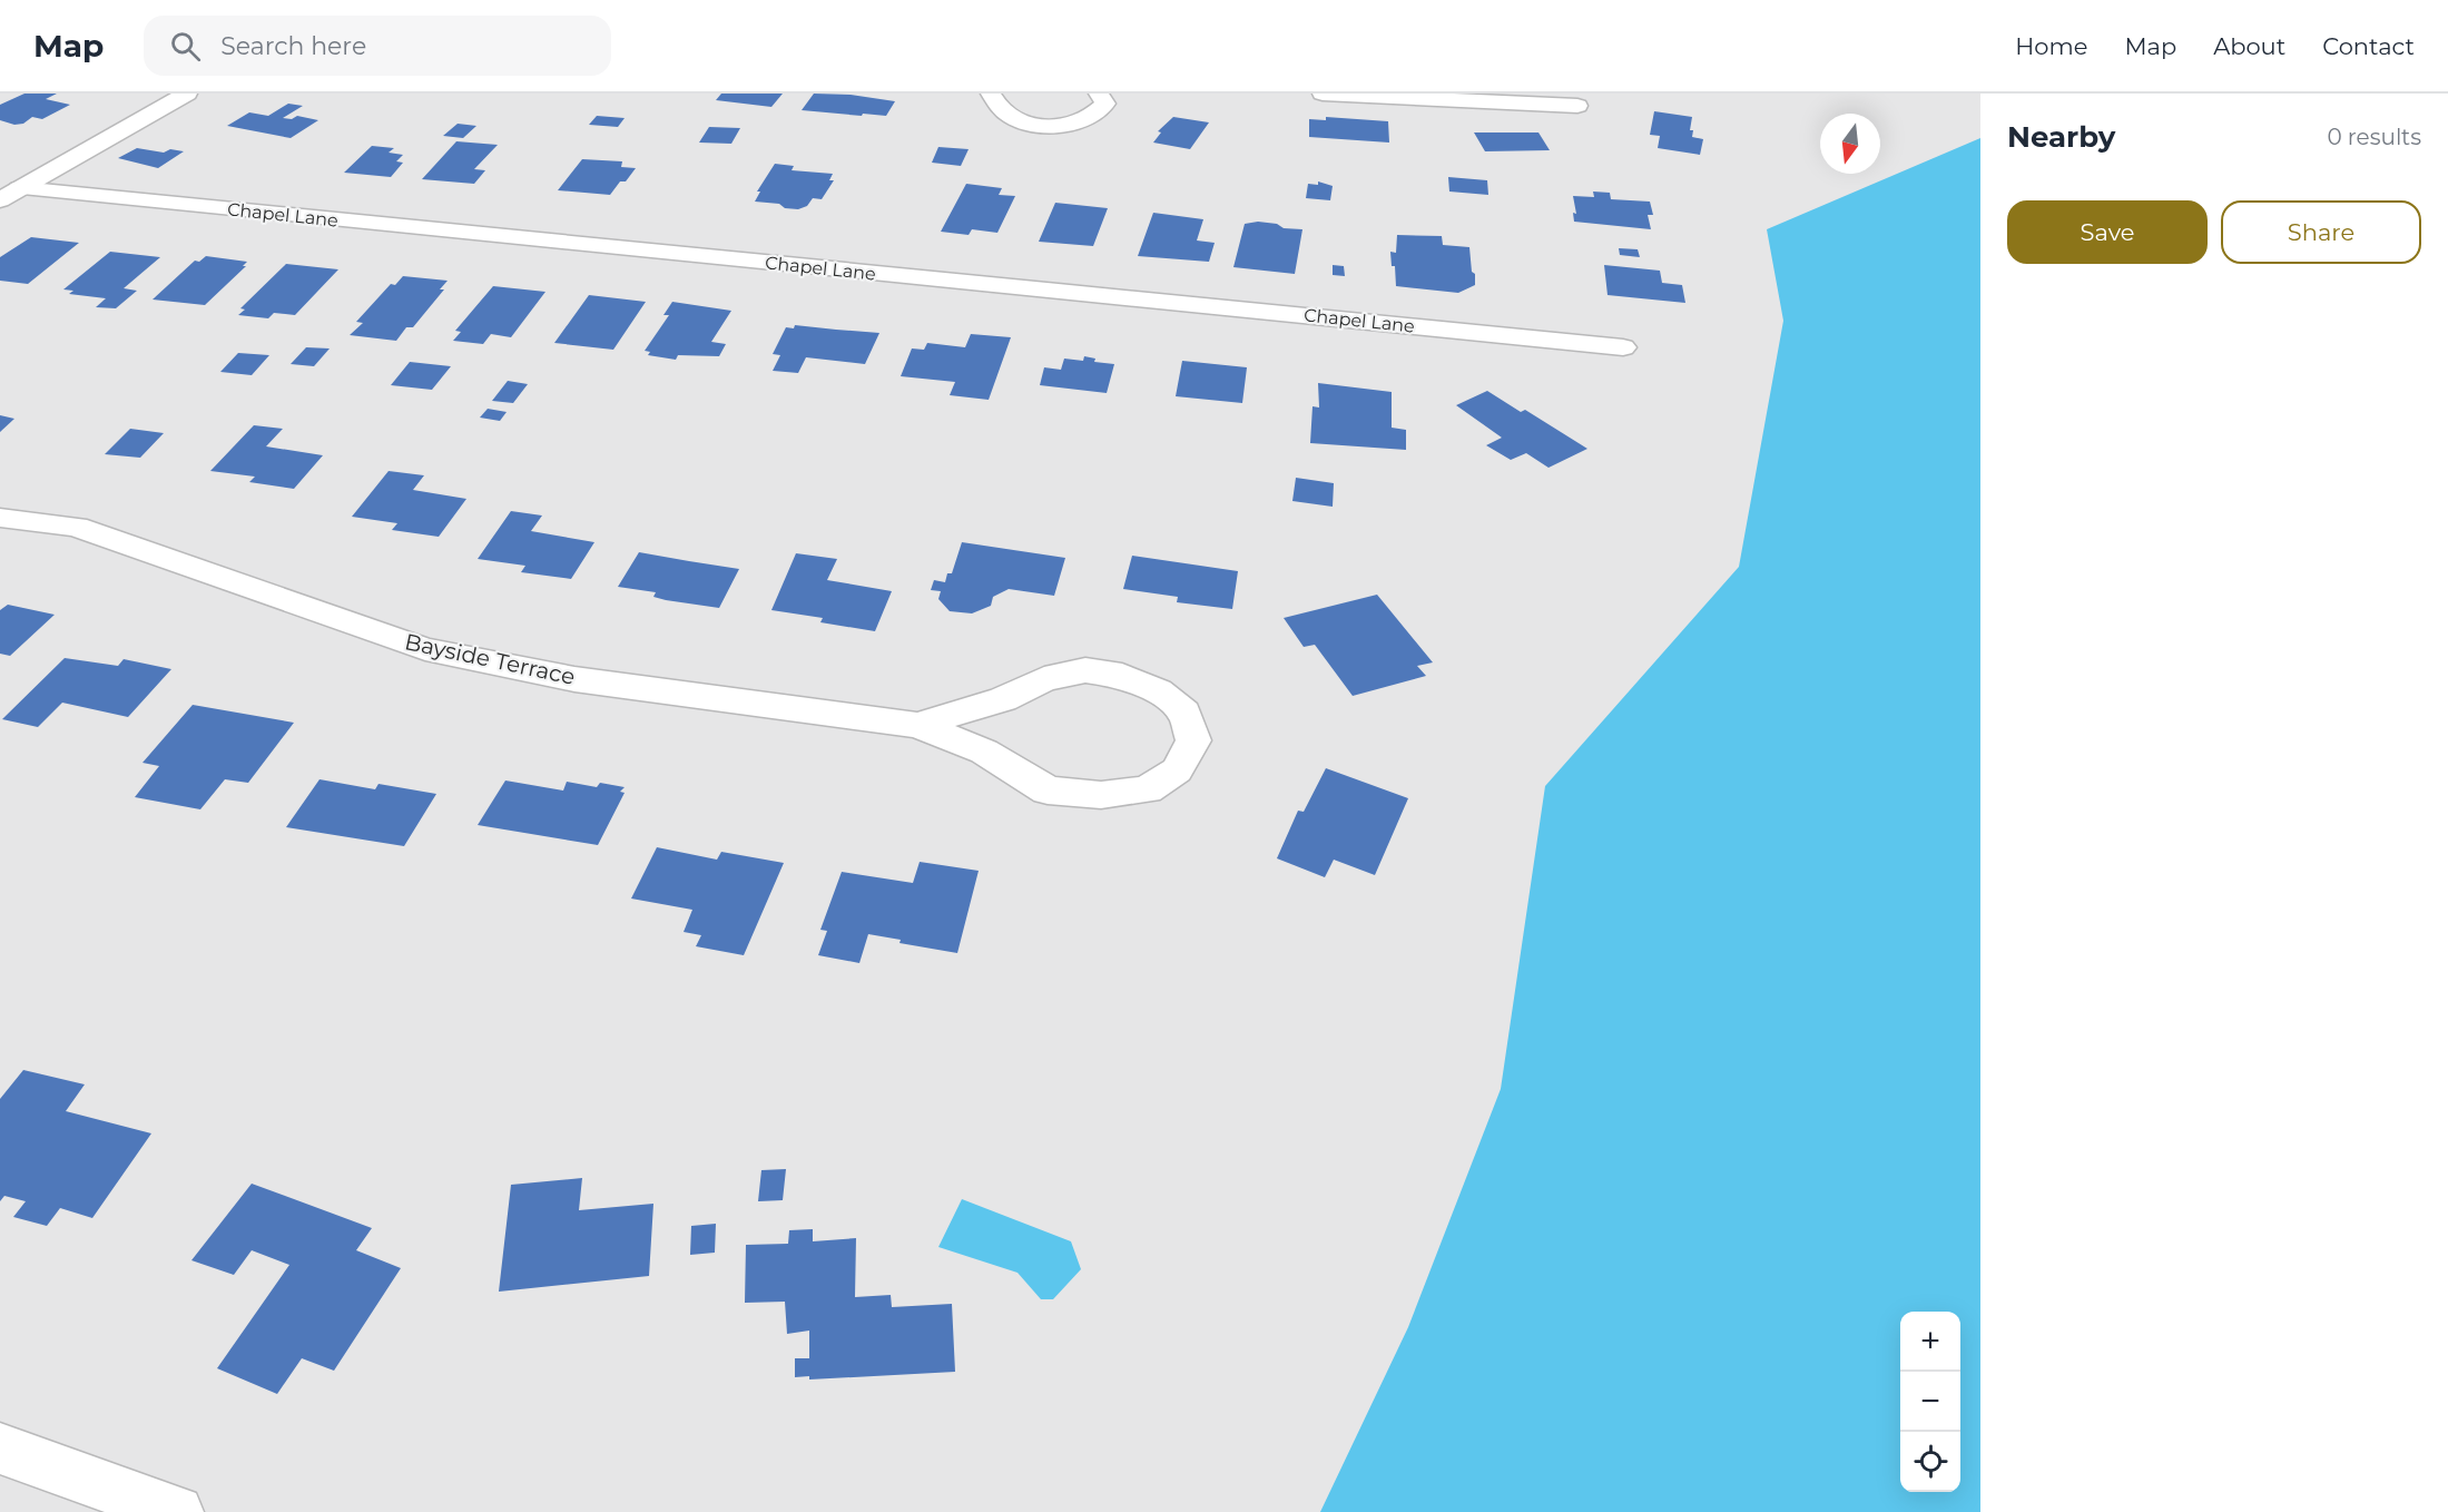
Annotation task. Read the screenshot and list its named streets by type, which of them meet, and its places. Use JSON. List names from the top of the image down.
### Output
{
  "streets": {
    "street": ["Chapel Lane", "Bayside Terrace"]
  },
  "north": "bottom",
  "page": {
    "header": "Map",
    "search": "Search here",
    "nav": [
      "Home",
      "Map",
      "About",
      "Contact"
    ],
    "heading": ["Nearby", "0 results"],
    "buttons": ["Save", "Share"],
    "map_buttons": ["+", "−"]
  }
}
